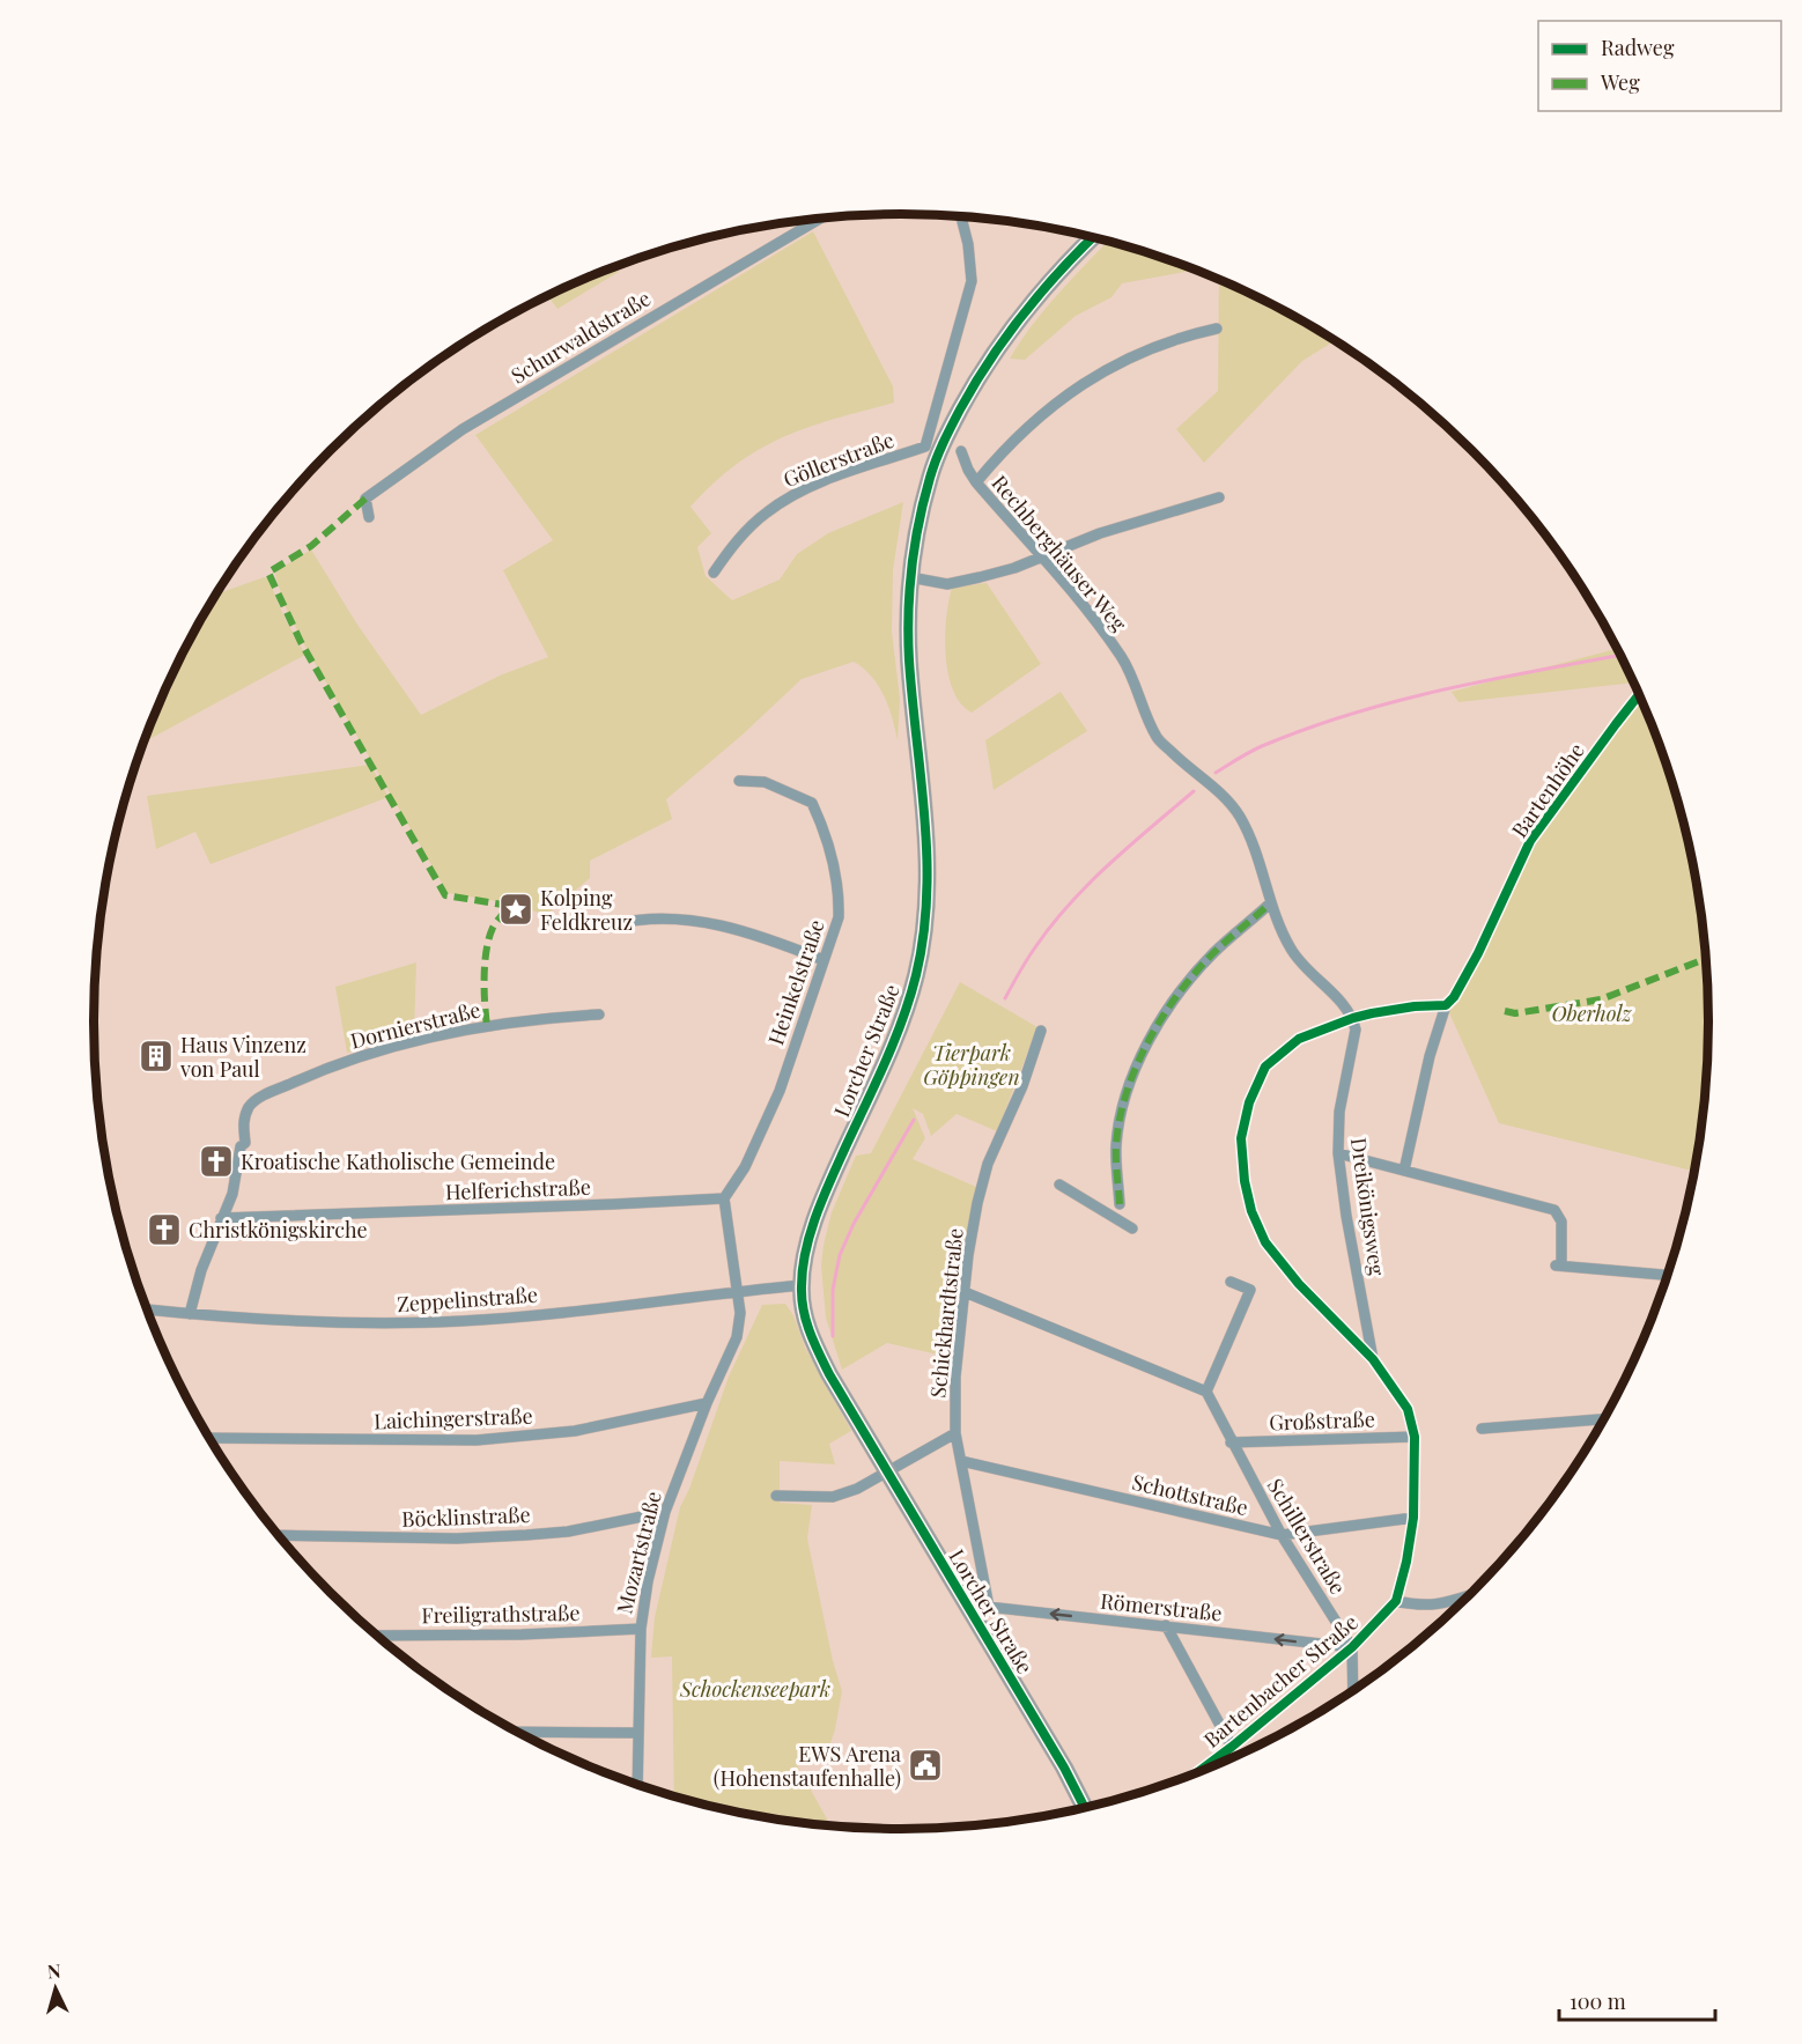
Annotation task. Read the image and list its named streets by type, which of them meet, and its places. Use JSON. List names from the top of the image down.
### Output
{
  "streets": {
    "main road": ["Lorcher Straße"],
    "street": [
      "Schurwaldstraße",
      "Göllerstraße",
      "Rechberghäuser Weg",
      "Bartenhöhe",
      "Heinkelstraße",
      "Dornierstraße",
      "Helferichstraße",
      "Dreikönigsweg",
      "Zeppelinstraße",
      "Schickhardtstraße",
      "Laichingerstraße",
      "Großstraße",
      "Schottstraße",
      "Böcklinstraße",
      "Schillerstraße",
      "Mozartstraße",
      "Römerstraße",
      "Freiligrathstraße",
      "Bartenbacher Straße"
    ]
  },
  "crossings": [
    ["Rechberghäuser Weg", "Dreikönigsweg"],
    ["Rechberghäuser Weg", "Bartenbacher Straße"],
    ["Bartenhöhe", "Bartenbacher Straße"],
    ["Heinkelstraße", "Helferichstraße"],
    ["Dornierstraße", "Helferichstraße"],
    ["Lorcher Straße", "Zeppelinstraße"],
    ["Lorcher Straße", "Römerstraße"],
    ["Dreikönigsweg", "Bartenbacher Straße"],
    ["Zeppelinstraße", "Mozartstraße"],
    ["Schickhardtstraße", "Schottstraße"],
    ["Schickhardtstraße", "Römerstraße"],
    ["Laichingerstraße", "Mozartstraße"],
    ["Großstraße", "Schillerstraße"],
    ["Großstraße", "Bartenbacher Straße"],
    ["Schottstraße", "Schillerstraße"],
    ["Schottstraße", "Bartenbacher Straße"],
    ["Böcklinstraße", "Mozartstraße"],
    ["Schillerstraße", "Römerstraße"],
    ["Schillerstraße", "Bartenbacher Straße"],
    ["Mozartstraße", "Freiligrathstraße"],
    ["Römerstraße", "Bartenbacher Straße"]
  ],
  "one_way": ["Römerstraße"],
  "parks": ["Oberholz", "Tierpark Göppingen", "Schockenseepark"],
  "places": {
    "place": ["Kolping Feldkreuz"],
    "building": ["Haus Vinzenz von Paul"],
    "church": ["Kroatische Katholische Gemeinde", "Christkönigskirche"],
    "public building": ["EWS Arena (Hohenstaufenhalle)"]
  },
  "legend": ["Radweg", "Weg"],
  "scale_bar": "100 m",
  "north": "top"
}
